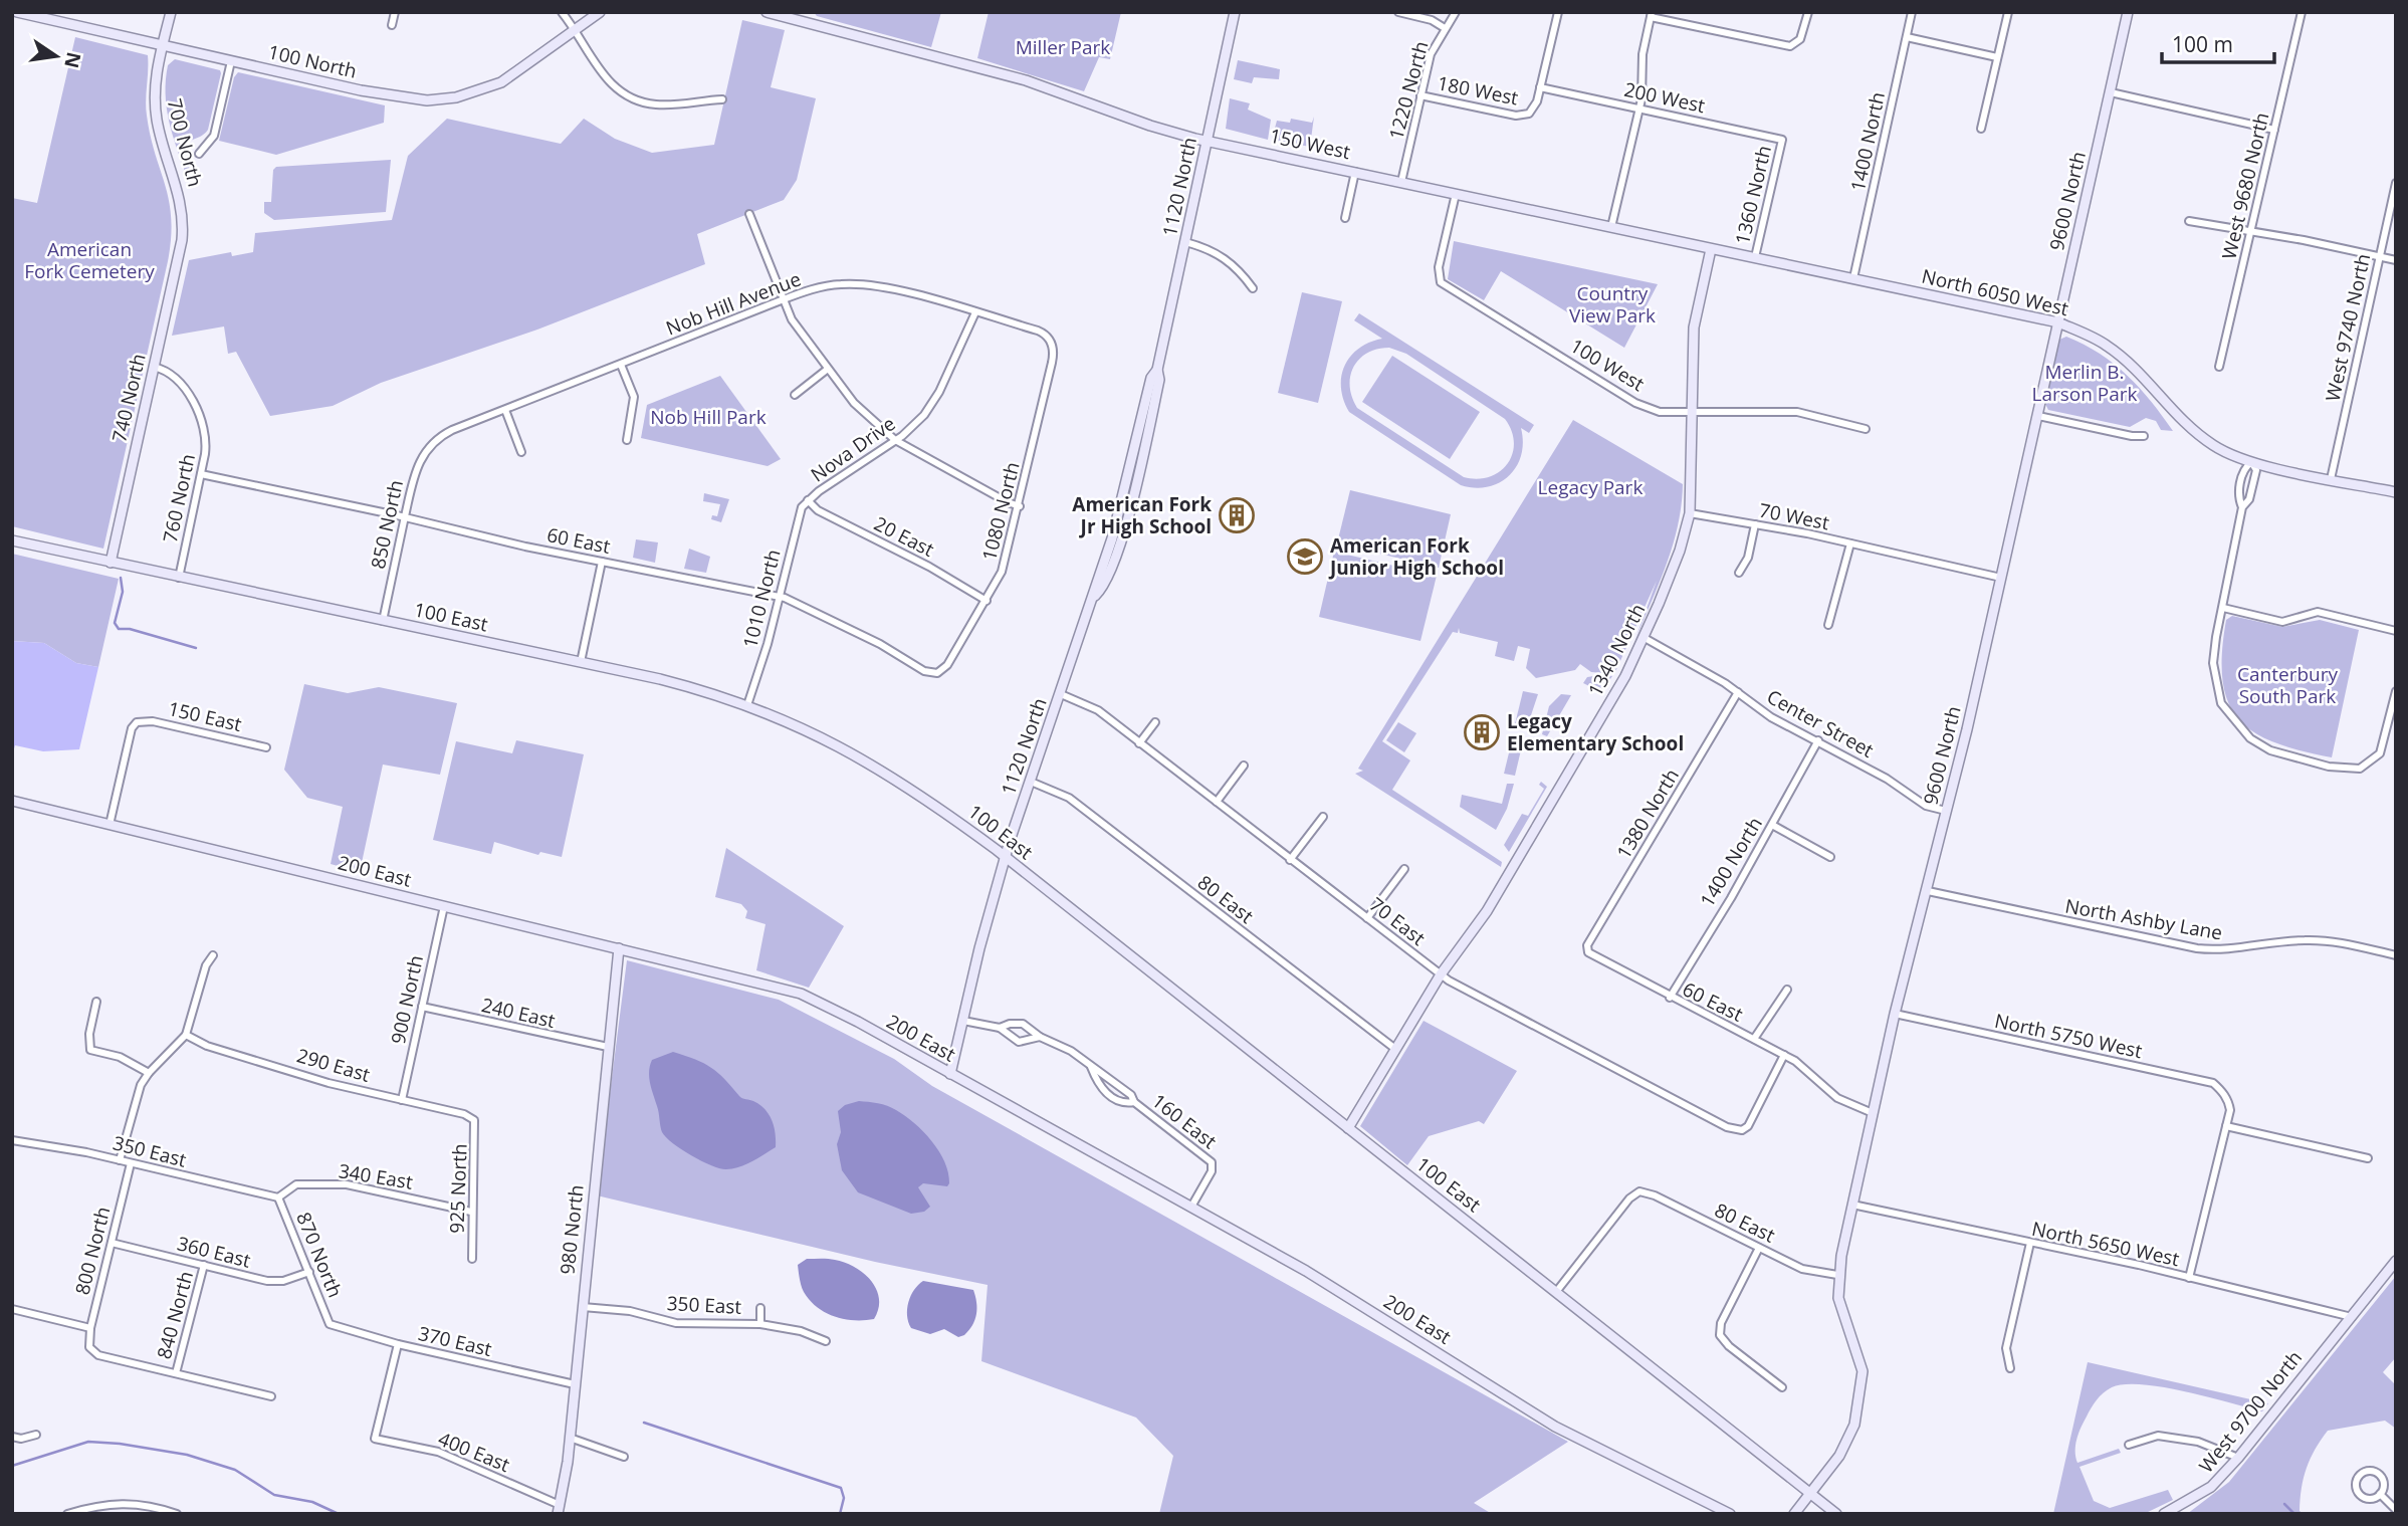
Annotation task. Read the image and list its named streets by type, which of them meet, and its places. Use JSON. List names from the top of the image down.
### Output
{
  "streets": {
    "street": [
      "100 North",
      "1220 North",
      "180 West",
      "200 West",
      "1400 North",
      "700 North",
      "150 West",
      "West 9680 North",
      "1120 North",
      "1360 North",
      "9600 North",
      "North 6050 West",
      "Nob Hill Avenue",
      "West 9740 North",
      "100 West",
      "740 North",
      "Nova Drive",
      "760 North",
      "1080 North",
      "70 West",
      "850 North",
      "20 East",
      "60 East",
      "1010 North",
      "100 East",
      "1340 North",
      "150 East",
      "Center Street",
      "1380 North",
      "200 East",
      "80 East",
      "North Ashby Lane",
      "70 East",
      "900 North",
      "240 East",
      "North 5750 West",
      "290 East",
      "160 East",
      "350 East",
      "340 East",
      "925 North",
      "980 North",
      "North 5650 West",
      "800 North",
      "360 East",
      "870 North",
      "840 North",
      "370 East",
      "West 9700 North",
      "400 East"
    ]
  },
  "crossings": [
    ["100 North", "700 North"],
    ["1220 North", "180 West"],
    ["1220 North", "150 West"],
    ["180 West", "200 West"],
    ["200 West", "1360 North"],
    ["1400 North", "150 West"],
    ["1400 North", "North 6050 West"],
    ["1400 North", "60 East"],
    ["1400 North", "Center Street"],
    ["700 North", "740 North"],
    ["150 West", "1120 North"],
    ["150 West", "1360 North"],
    ["150 West", "North 6050 West"],
    ["150 West", "100 West"],
    ["150 West", "1340 North"],
    ["1120 North", "100 East"],
    ["1120 North", "200 East"],
    ["1120 North", "80 East"],
    ["1120 North", "70 East"],
    ["1120 North", "160 East"],
    ["9600 North", "North 6050 West"],
    ["9600 North", "70 West"],
    ["9600 North", "60 East"],
    ["9600 North", "100 East"],
    ["9600 North", "Center Street"],
    ["9600 North", "80 East"],
    ["9600 North", "North Ashby Lane"],
    ["9600 North", "North 5750 West"],
    ["9600 North", "North 5650 West"],
    ["North 6050 West", "West 9740 North"],
    ["Nob Hill Avenue", "Nova Drive"],
    ["Nob Hill Avenue", "1080 North"],
    ["Nob Hill Avenue", "850 North"],
    ["100 West", "1340 North"],
    ["740 North", "760 North"],
    ["740 North", "100 East"],
    ["Nova Drive", "20 East"],
    ["Nova Drive", "1010 North"],
    ["760 North", "60 East"],
    ["760 North", "100 East"],
    ["1080 North", "20 East"],
    ["1080 North", "60 East"],
    ["70 West", "1340 North"],
    ["850 North", "60 East"],
    ["850 North", "100 East"],
    ["20 East", "1010 North"],
    ["60 East", "1010 North"],
    ["60 East", "1380 North"],
    ["60 East", "70 East"],
    ["1010 North", "100 East"],
    ["100 East", "1340 North"],
    ["100 East", "80 East"],
    ["1340 North", "Center Street"],
    ["1340 North", "80 East"],
    ["1340 North", "70 East"],
    ["150 East", "200 East"],
    ["Center Street", "1380 North"],
    ["200 East", "900 North"],
    ["200 East", "160 East"],
    ["200 East", "980 North"],
    ["900 North", "240 East"],
    ["900 North", "290 East"],
    ["240 East", "980 North"],
    ["290 East", "925 North"],
    ["350 East", "340 East"],
    ["350 East", "980 North"],
    ["350 East", "800 North"],
    ["350 East", "870 North"],
    ["340 East", "925 North"],
    ["340 East", "870 North"],
    ["980 North", "370 East"],
    ["980 North", "400 East"],
    ["North 5650 West", "West 9700 North"],
    ["800 North", "360 East"],
    ["800 North", "840 North"],
    ["360 East", "870 North"],
    ["360 East", "840 North"],
    ["870 North", "370 East"],
    ["370 East", "400 East"]
  ],
  "parks": [
    "Miller Park",
    "American Fork Cemetery",
    "Country View Park",
    "Merlin B. Larson Park",
    "Nob Hill Park",
    "Legacy Park",
    "Canterbury South Park"
  ],
  "places": {
    "building": ["American Fork Jr High School", "Legacy Elementary School"],
    "school or university": ["American Fork Junior High School"]
  },
  "scale_bar": "100 m",
  "north": "right"
}
